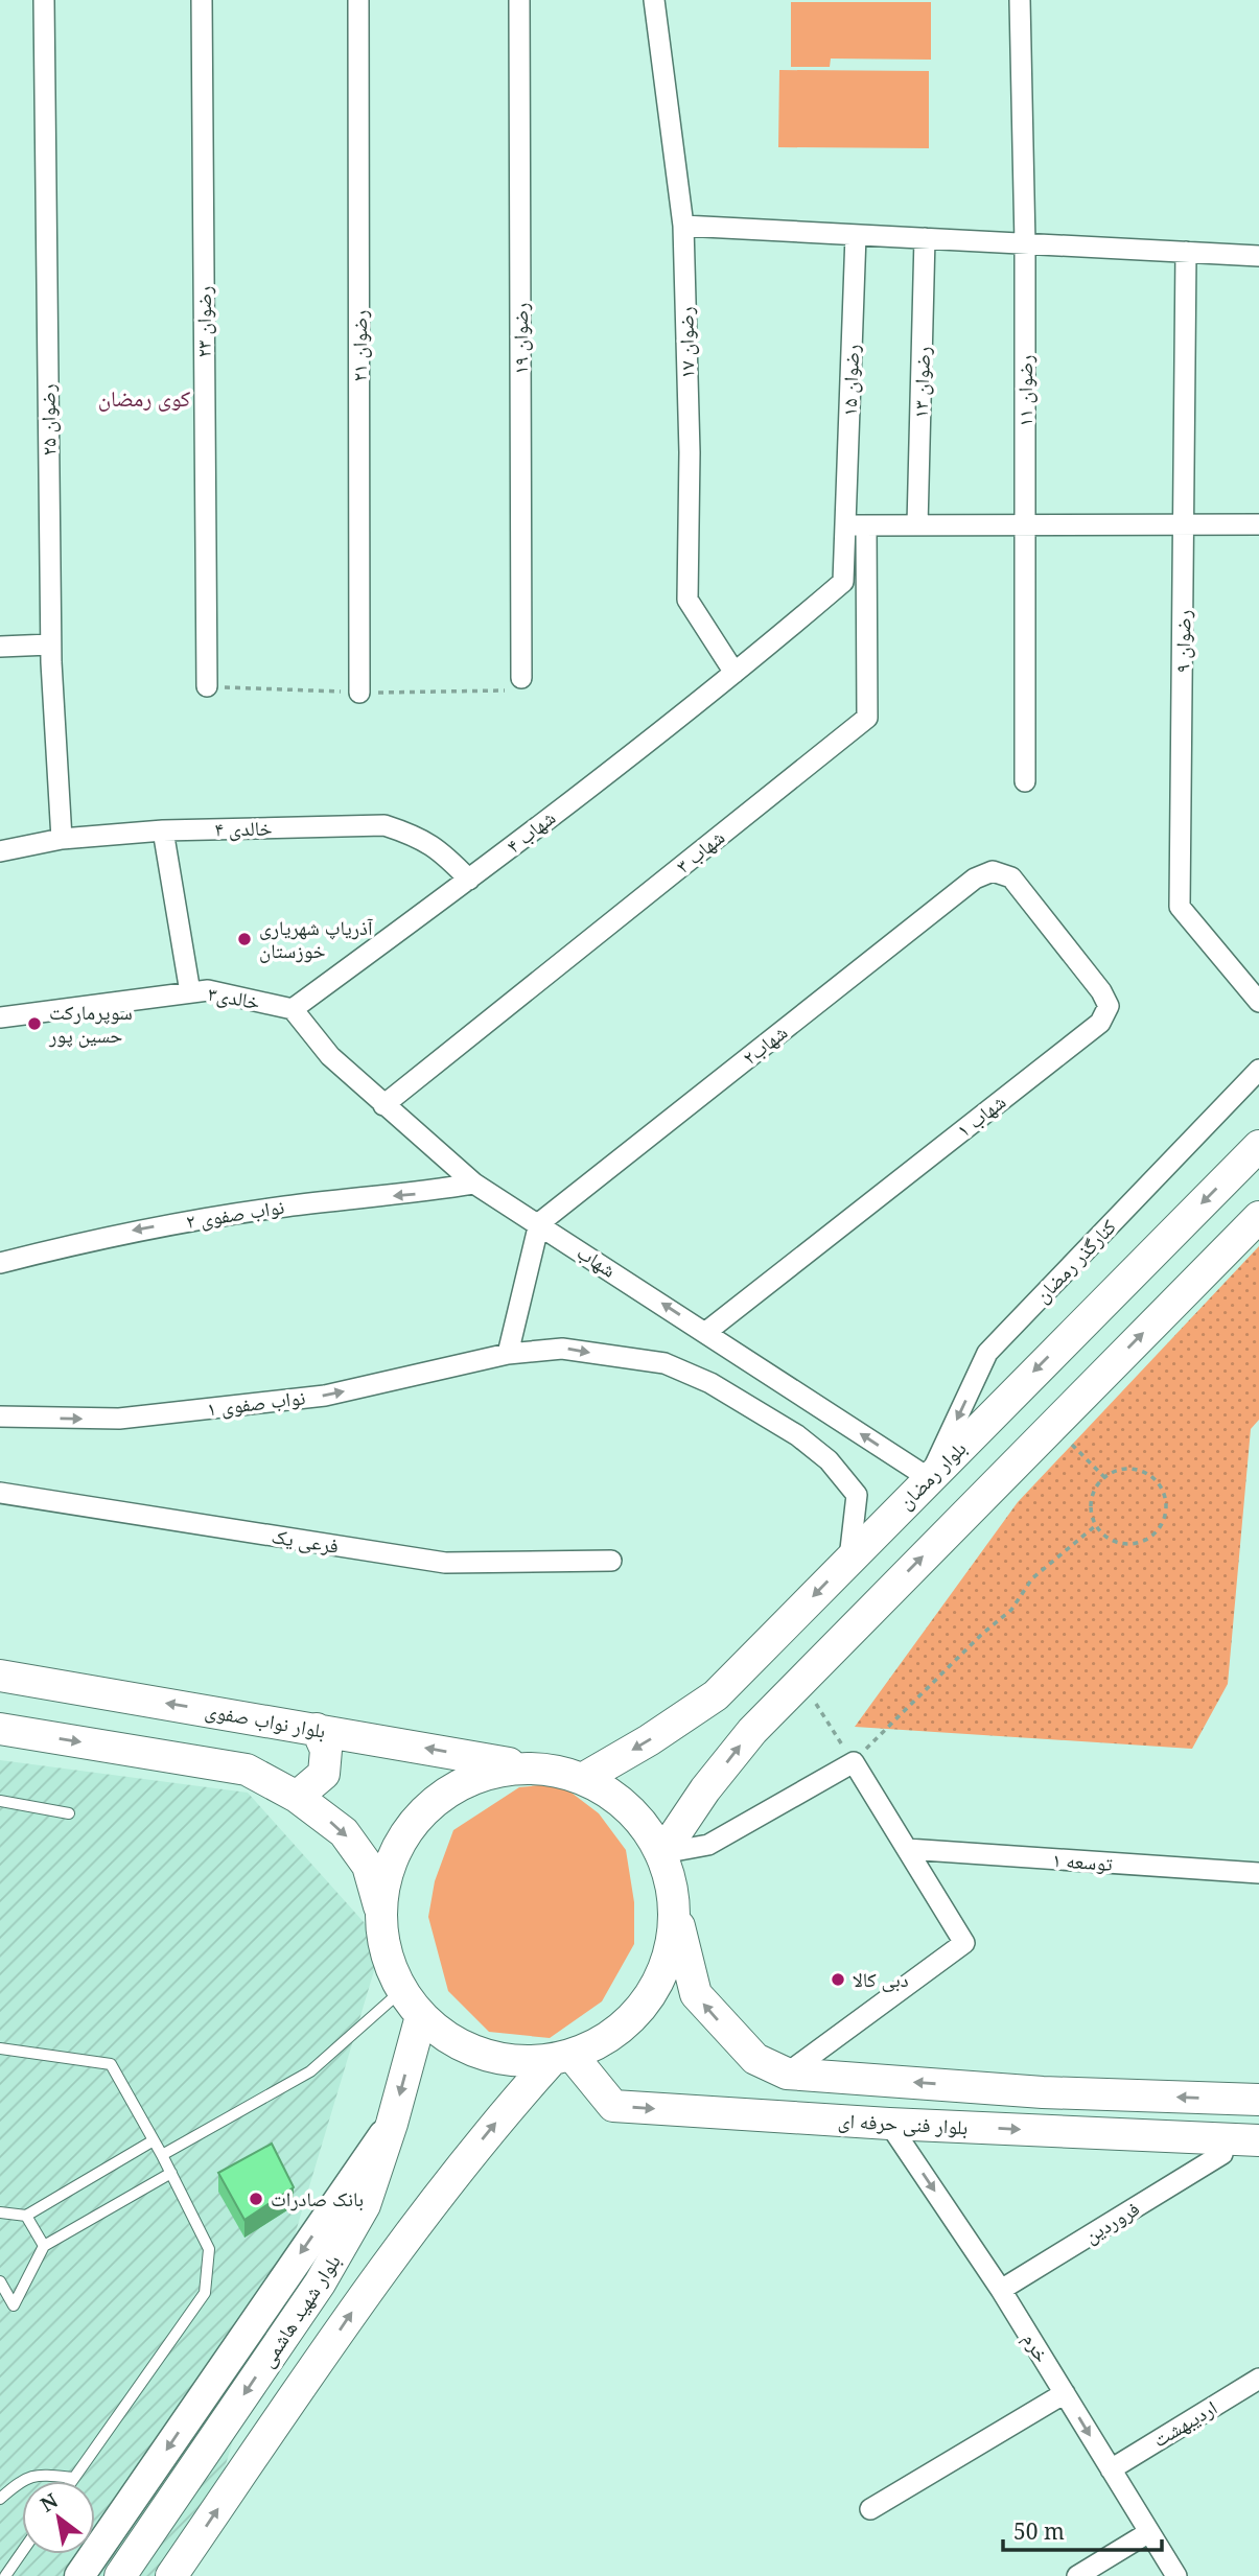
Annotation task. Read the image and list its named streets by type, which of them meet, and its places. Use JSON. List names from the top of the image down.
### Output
{
  "streets": {
    "main road": [
      "بلوار رمضان",
      "بلوار نواب صفوی",
      "بلوار فنی حرفه ای",
      "بلوار شهید هاشمی"
    ],
    "street": [
      "رضوان ۲۳",
      "رضوان ۱۹",
      "رضوان ۱۷",
      "رضوان ۲۱",
      "رضوان ۱۵",
      "رضوان ۱۳",
      "رضوان ۱۱",
      "رضوان ۲۵",
      "رضوان ۹",
      "خالدی ۴",
      "شهاب ۴",
      "شهاب ۳",
      "خالدی۳",
      "شهاب۲",
      "شهاب ۱",
      "نواب صفوی ۲",
      "شهاب",
      "کنارگذر رمضان",
      "نواب صفوی ۱",
      "فرعی یک",
      "توسعه ۱",
      "فروردین",
      "خرم",
      "اردیبهشت"
    ]
  },
  "crossings": [
    ["رضوان ۱۷", "شهاب ۴"],
    ["رضوان ۱۵", "شهاب ۴"],
    ["رضوان ۲۵", "خالدی ۴"],
    ["خالدی ۴", "شهاب ۴"],
    ["شهاب ۴", "خالدی۳"],
    ["شهاب ۴", "شهاب"],
    ["شهاب ۳", "شهاب"],
    ["خالدی۳", "شهاب"],
    ["شهاب۲", "شهاب ۱"],
    ["شهاب۲", "شهاب"],
    ["شهاب ۱", "شهاب"],
    ["نواب صفوی ۲", "شهاب"],
    ["شهاب", "کنارگذر رمضان"],
    ["شهاب", "بلوار رمضان"],
    ["کنارگذر رمضان", "بلوار رمضان"],
    ["نواب صفوی ۱", "بلوار رمضان"],
    ["بلوار رمضان", "بلوار نواب صفوی"],
    ["بلوار فنی حرفه ای", "خرم"],
    ["فروردین", "خرم"],
    ["خرم", "اردیبهشت"]
  ],
  "one_way": [
    "نواب صفوی ۲",
    "شهاب",
    "کنارگذر رمضان",
    "نواب صفوی ۱",
    "خرم"
  ],
  "districts": ["کوی رمضان"],
  "places": [
    "آذریاپ شهریاری خوزستان",
    "سوپرمارکت حسین پور",
    "دبی کالا",
    "بانک صادرات"
  ],
  "scale_bar": "50 m",
  "north": "top left"
}
